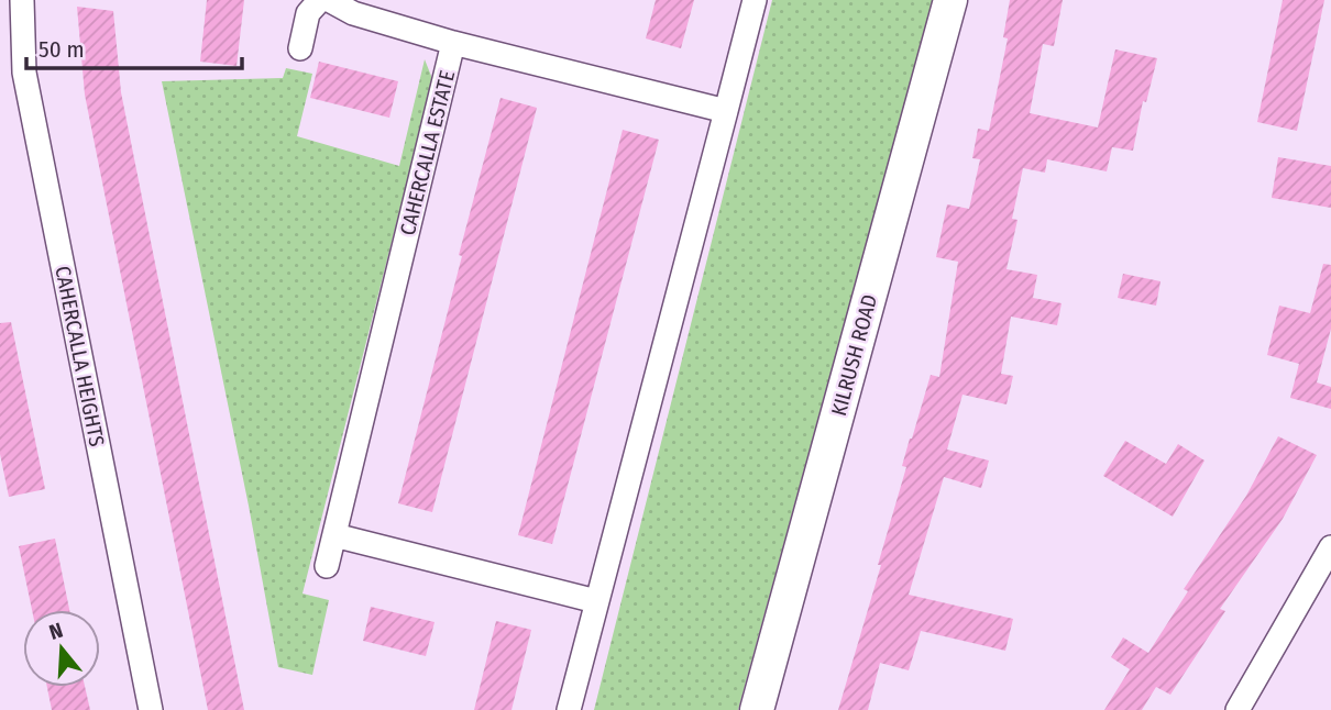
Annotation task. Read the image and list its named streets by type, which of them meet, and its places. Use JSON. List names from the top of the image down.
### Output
{
  "streets": {
    "main road": ["KILRUSH ROAD"],
    "street": ["CAHERCALLA ESTATE", "CAHERCALLA HEIGHTS"]
  },
  "scale_bar": "50 m",
  "north": "top"
}
